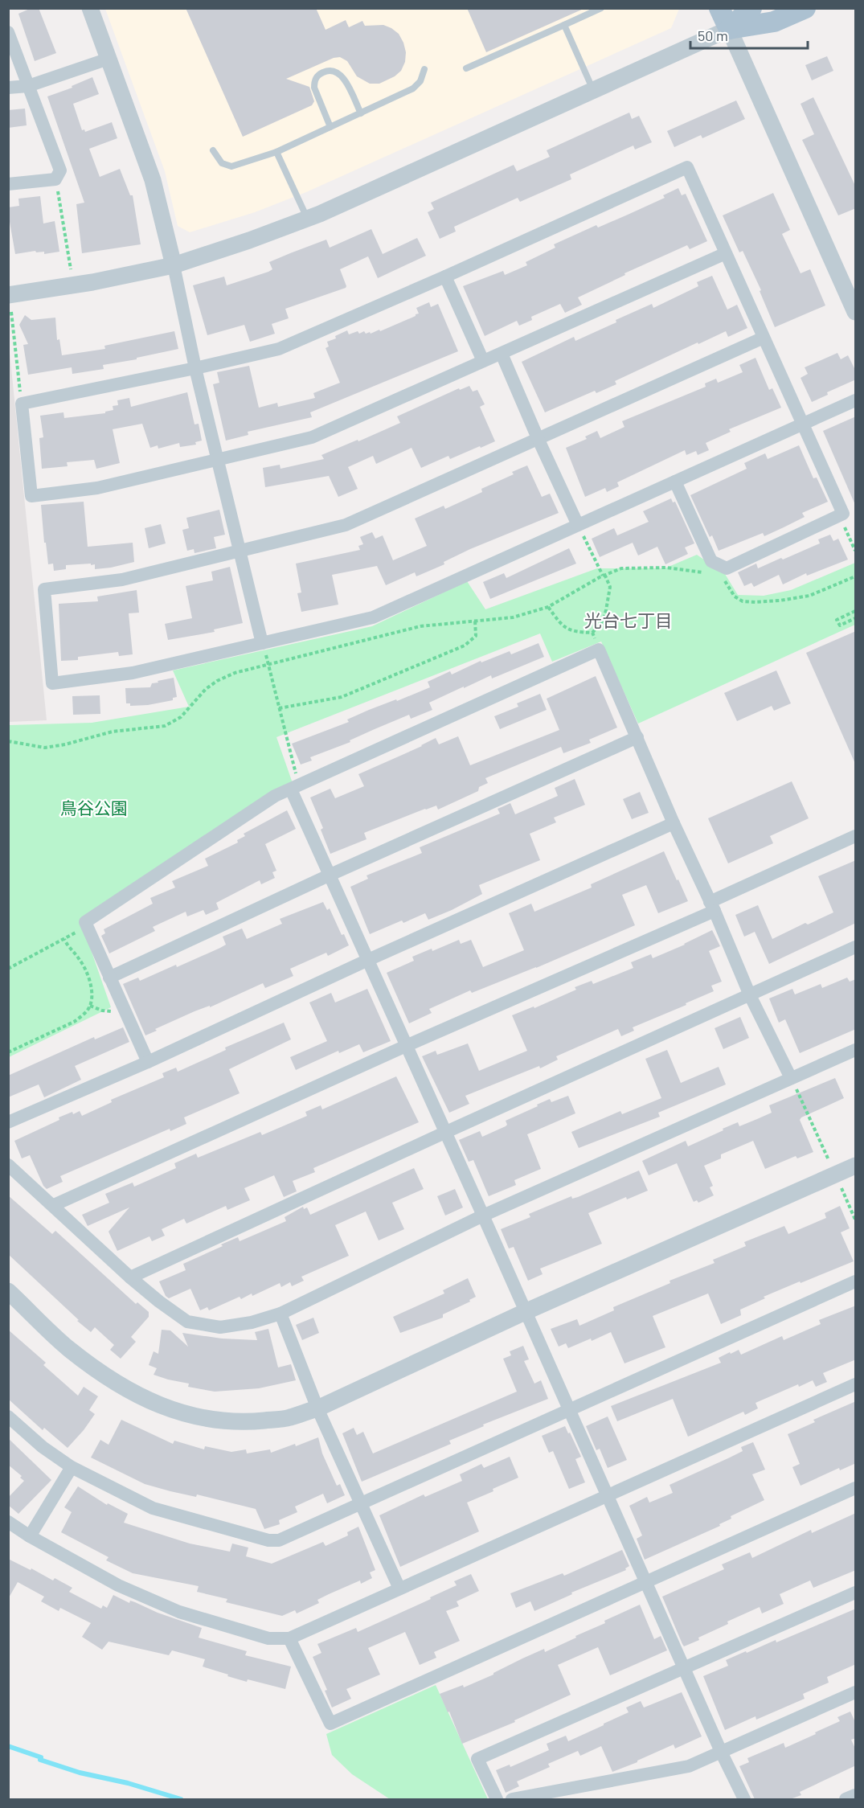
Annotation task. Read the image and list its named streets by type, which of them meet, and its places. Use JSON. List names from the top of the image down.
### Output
{
  "districts": ["光台七丁目"],
  "parks": ["鳥谷公園"],
  "scale_bar": "50 m"
}
